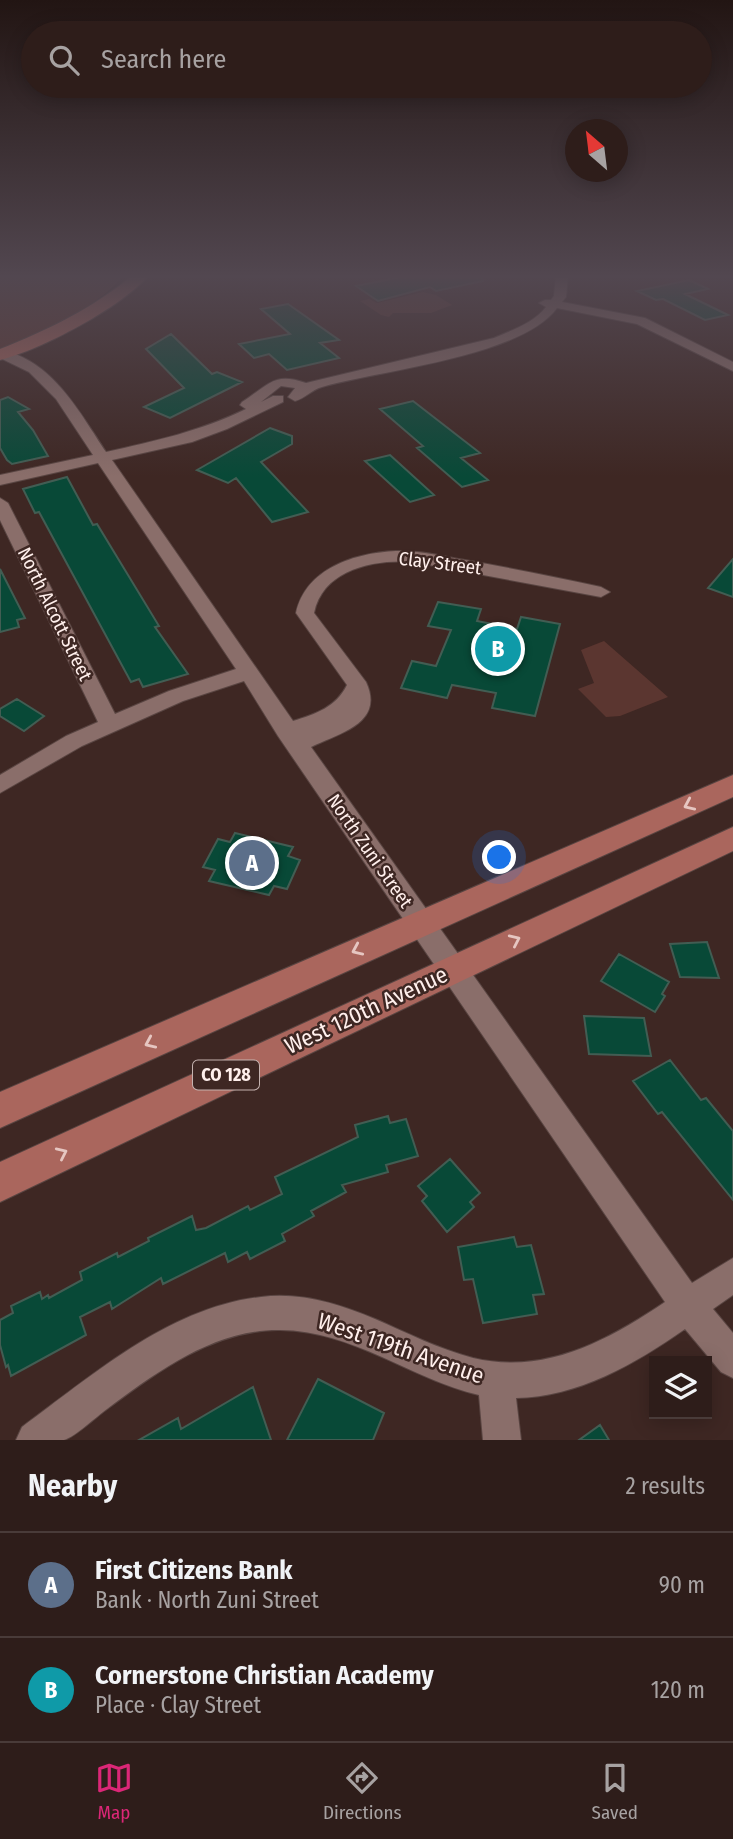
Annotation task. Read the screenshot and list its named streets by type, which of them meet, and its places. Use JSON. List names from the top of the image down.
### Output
{
  "streets": {
    "main road": ["West 120th Avenue", "CO 128"],
    "street": [
      "Clay Street",
      "North Alcott Street",
      "North Zuni Street",
      "West 119th Avenue"
    ]
  },
  "crossings": [
    ["Clay Street", "North Zuni Street"],
    ["North Zuni Street", "West 120th Avenue"],
    ["North Zuni Street", "West 119th Avenue"]
  ],
  "north": "top left",
  "page": {
    "search": "Search here",
    "pins": ["B", "A"],
    "heading": ["Nearby", "2 results"],
    "list": [
      {
        "mark": "A",
        "name": "First Citizens Bank",
        "note": "Bank · North Zuni Street",
        "value": "90 m"
      },
      {
        "mark": "B",
        "name": "Cornerstone Christian Academy",
        "note": "Place · Clay Street",
        "value": "120 m"
      }
    ],
    "nav": ["Map", "Directions", "Saved"]
  }
}
